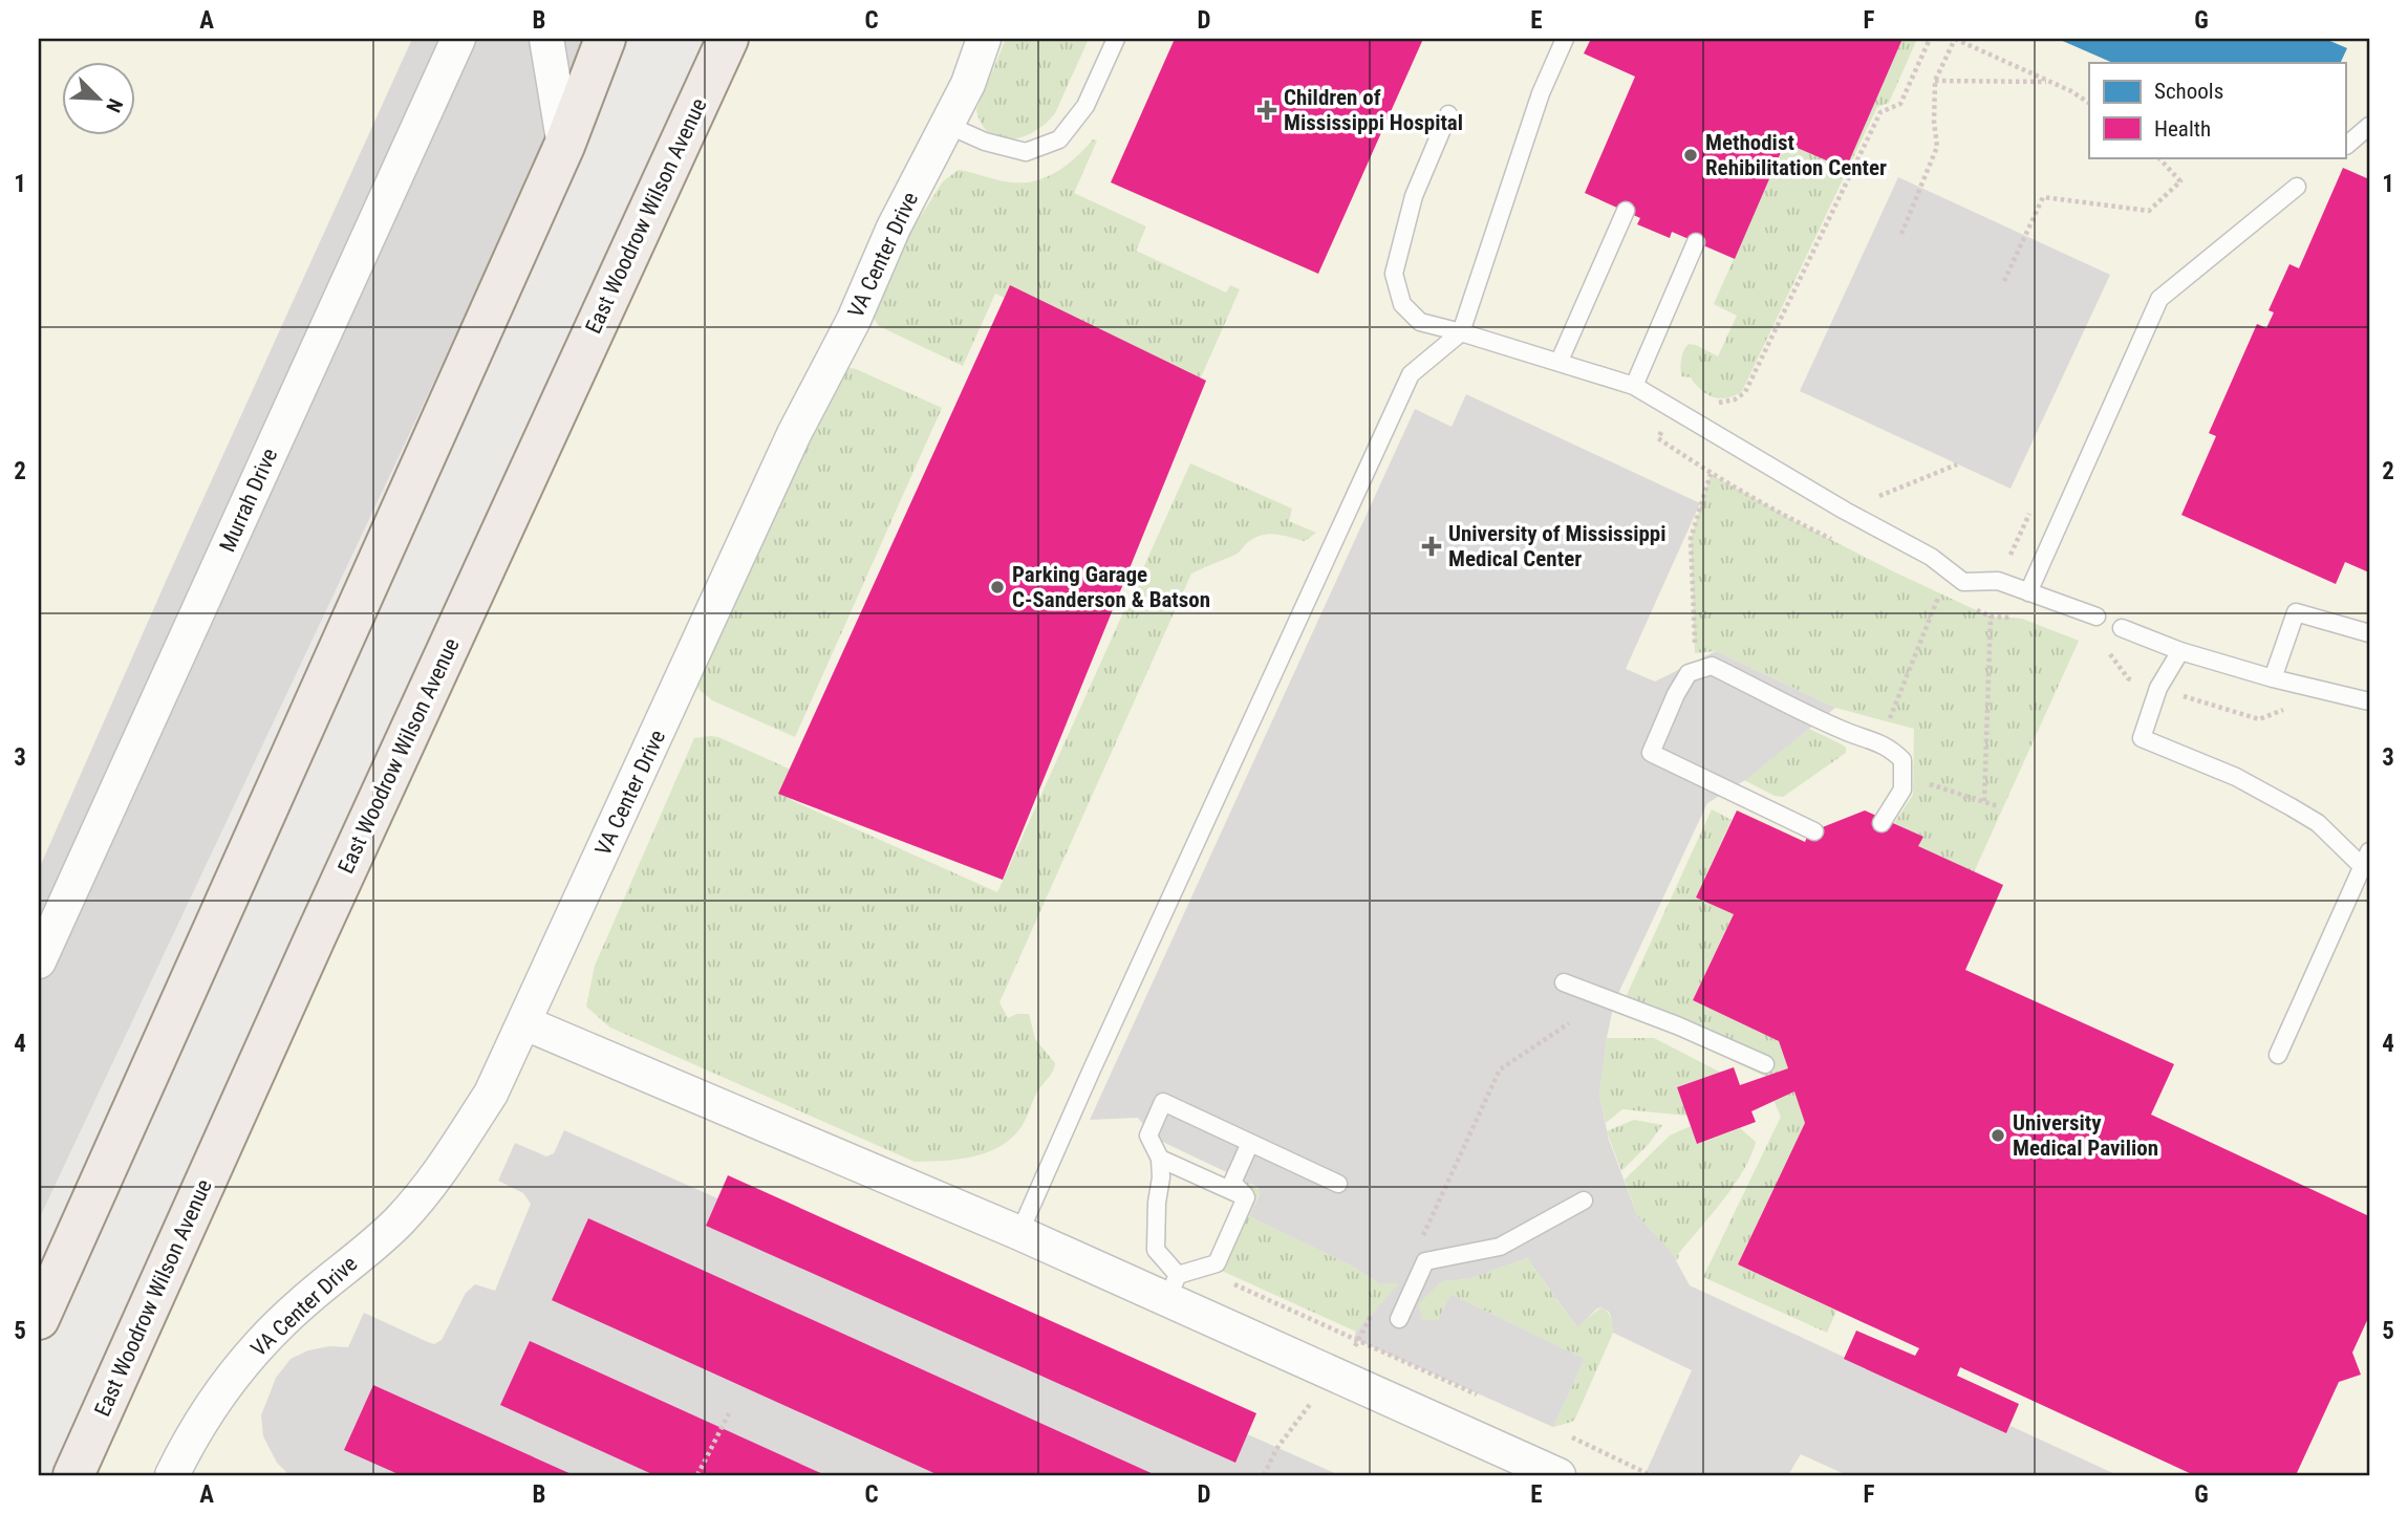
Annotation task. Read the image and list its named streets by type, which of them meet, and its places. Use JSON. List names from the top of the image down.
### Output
{
  "streets": {
    "main road": ["East Woodrow Wilson Avenue"],
    "street": ["VA Center Drive", "Murrah Drive"]
  },
  "places": {
    "health": ["Children of Mississippi Hospital", "University of Mississippi Medical Center"],
    "other": ["Methodist Rehibilitation Center", "Parking Garage C-Sanderson & Batson", "University Medical Pavilion"]
  },
  "legend": ["Schools", "Health"],
  "north": "bottom right",
  "grid": {
    "columns": [
      "A",
      "B",
      "C",
      "D",
      "E",
      "F",
      "G"
    ],
    "rows": [
      "1",
      "2",
      "3",
      "4",
      "5"
    ]
  }
}
